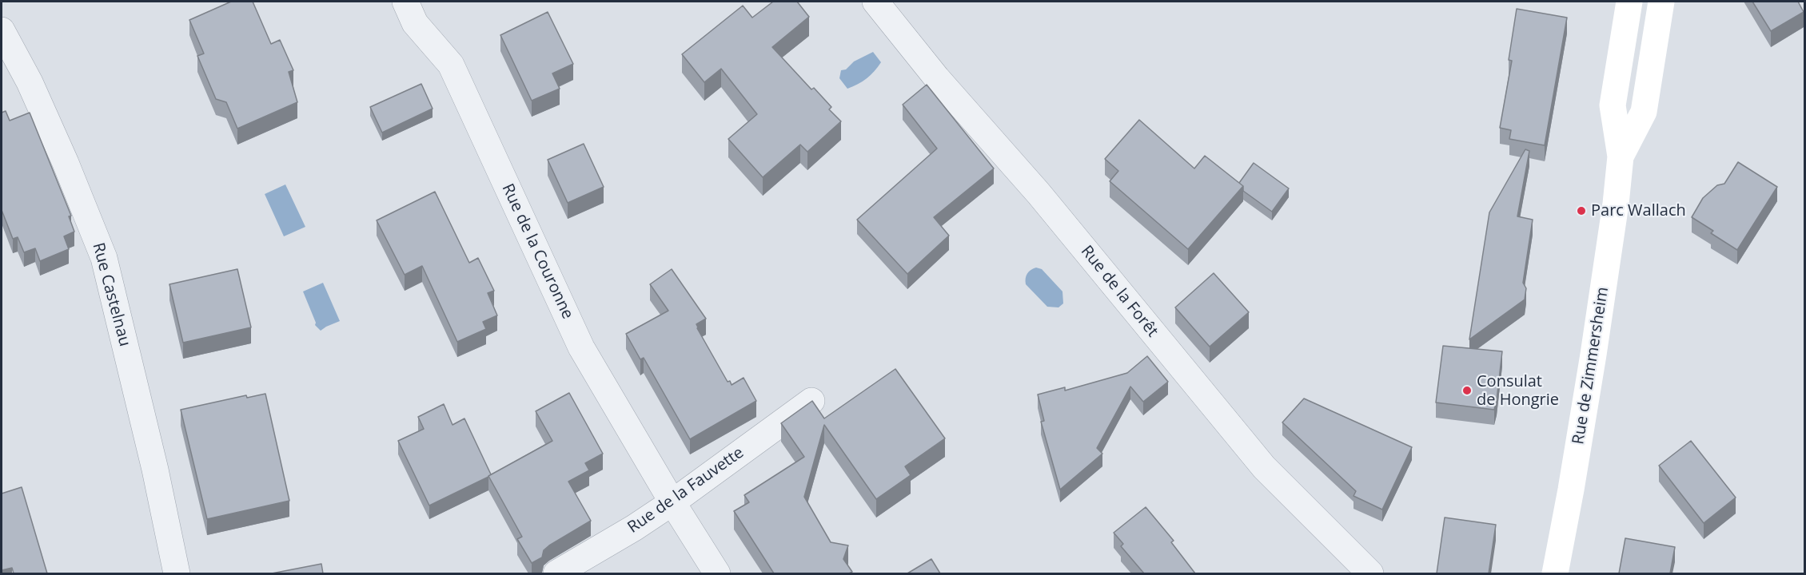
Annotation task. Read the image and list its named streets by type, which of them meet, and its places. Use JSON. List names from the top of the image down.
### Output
{
  "streets": {
    "main road": ["Rue de Zimmersheim"],
    "street": [
      "Rue de la Couronne",
      "Rue de la Forêt",
      "Rue Castelnau",
      "Rue de la Fauvette"
    ]
  },
  "crossings": [
    ["Rue de la Couronne", "Rue de la Fauvette"]
  ],
  "places": ["Parc Wallach", "Consulat de Hongrie"]
}
